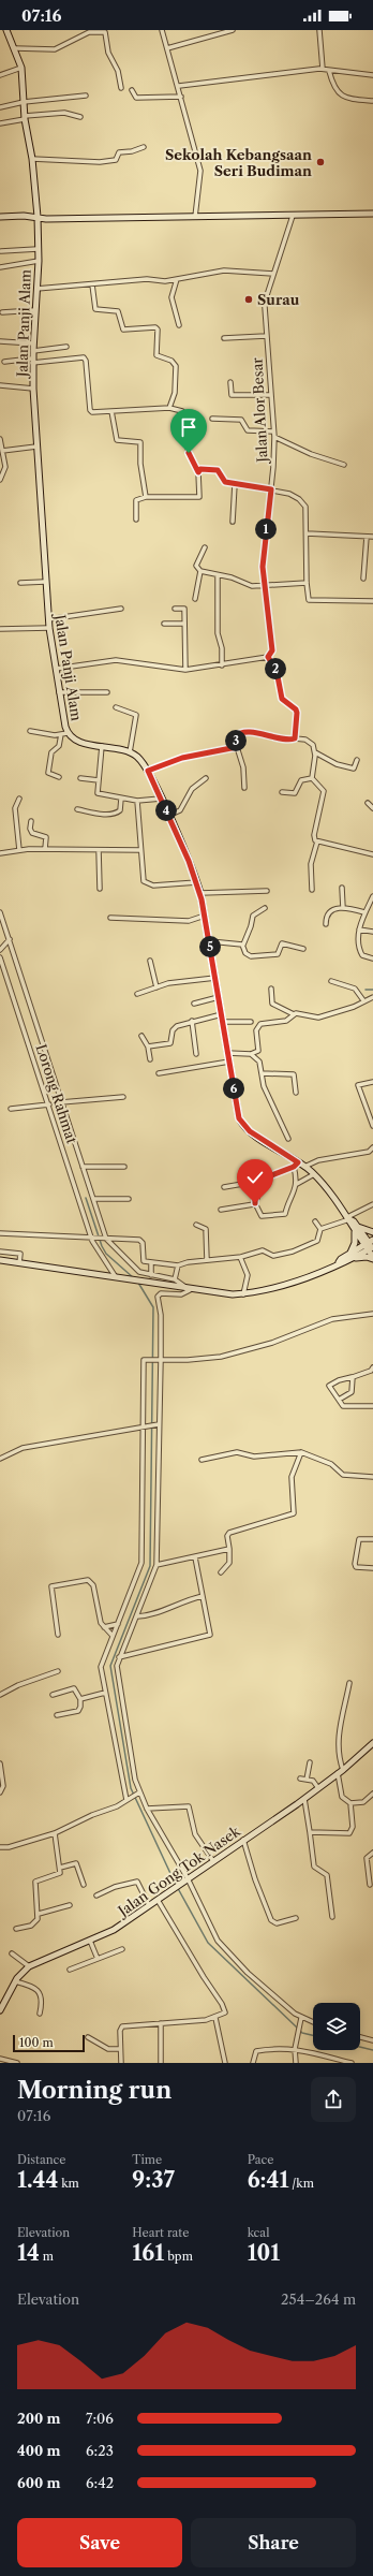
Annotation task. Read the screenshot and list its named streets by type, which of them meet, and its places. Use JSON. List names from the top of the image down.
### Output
{
  "streets": {
    "main road": ["Jalan Panji Alam", "Jalan Gong Tok Nasek"],
    "street": ["Jalan Alor Besar", "Lorong Rahmat"]
  },
  "places": ["Sekolah Kebangsaan Seri Budiman", "Surau"],
  "scale_bar": "100 m",
  "page": {
    "status": "07:16",
    "pins": [
      "1",
      "2",
      "3",
      "4",
      "5",
      "6"
    ],
    "scale": "100 m",
    "heading": ["Morning run", "07:16"],
    "stats": [
      ["Distance", "1.44 km"],
      ["Time", "9:37"],
      ["Pace", "6:41 /km"],
      ["Elevation", "14 m"],
      ["Heart rate", "161 bpm"],
      ["kcal", "101"]
    ],
    "chart": ["Elevation", "254–264 m"],
    "list": [
      {
        "name": "200 m",
        "note": "7:06"
      },
      {
        "name": "400 m",
        "note": "6:23"
      },
      {
        "name": "600 m",
        "note": "6:42"
      }
    ],
    "buttons": ["Save", "Share"]
  }
}
